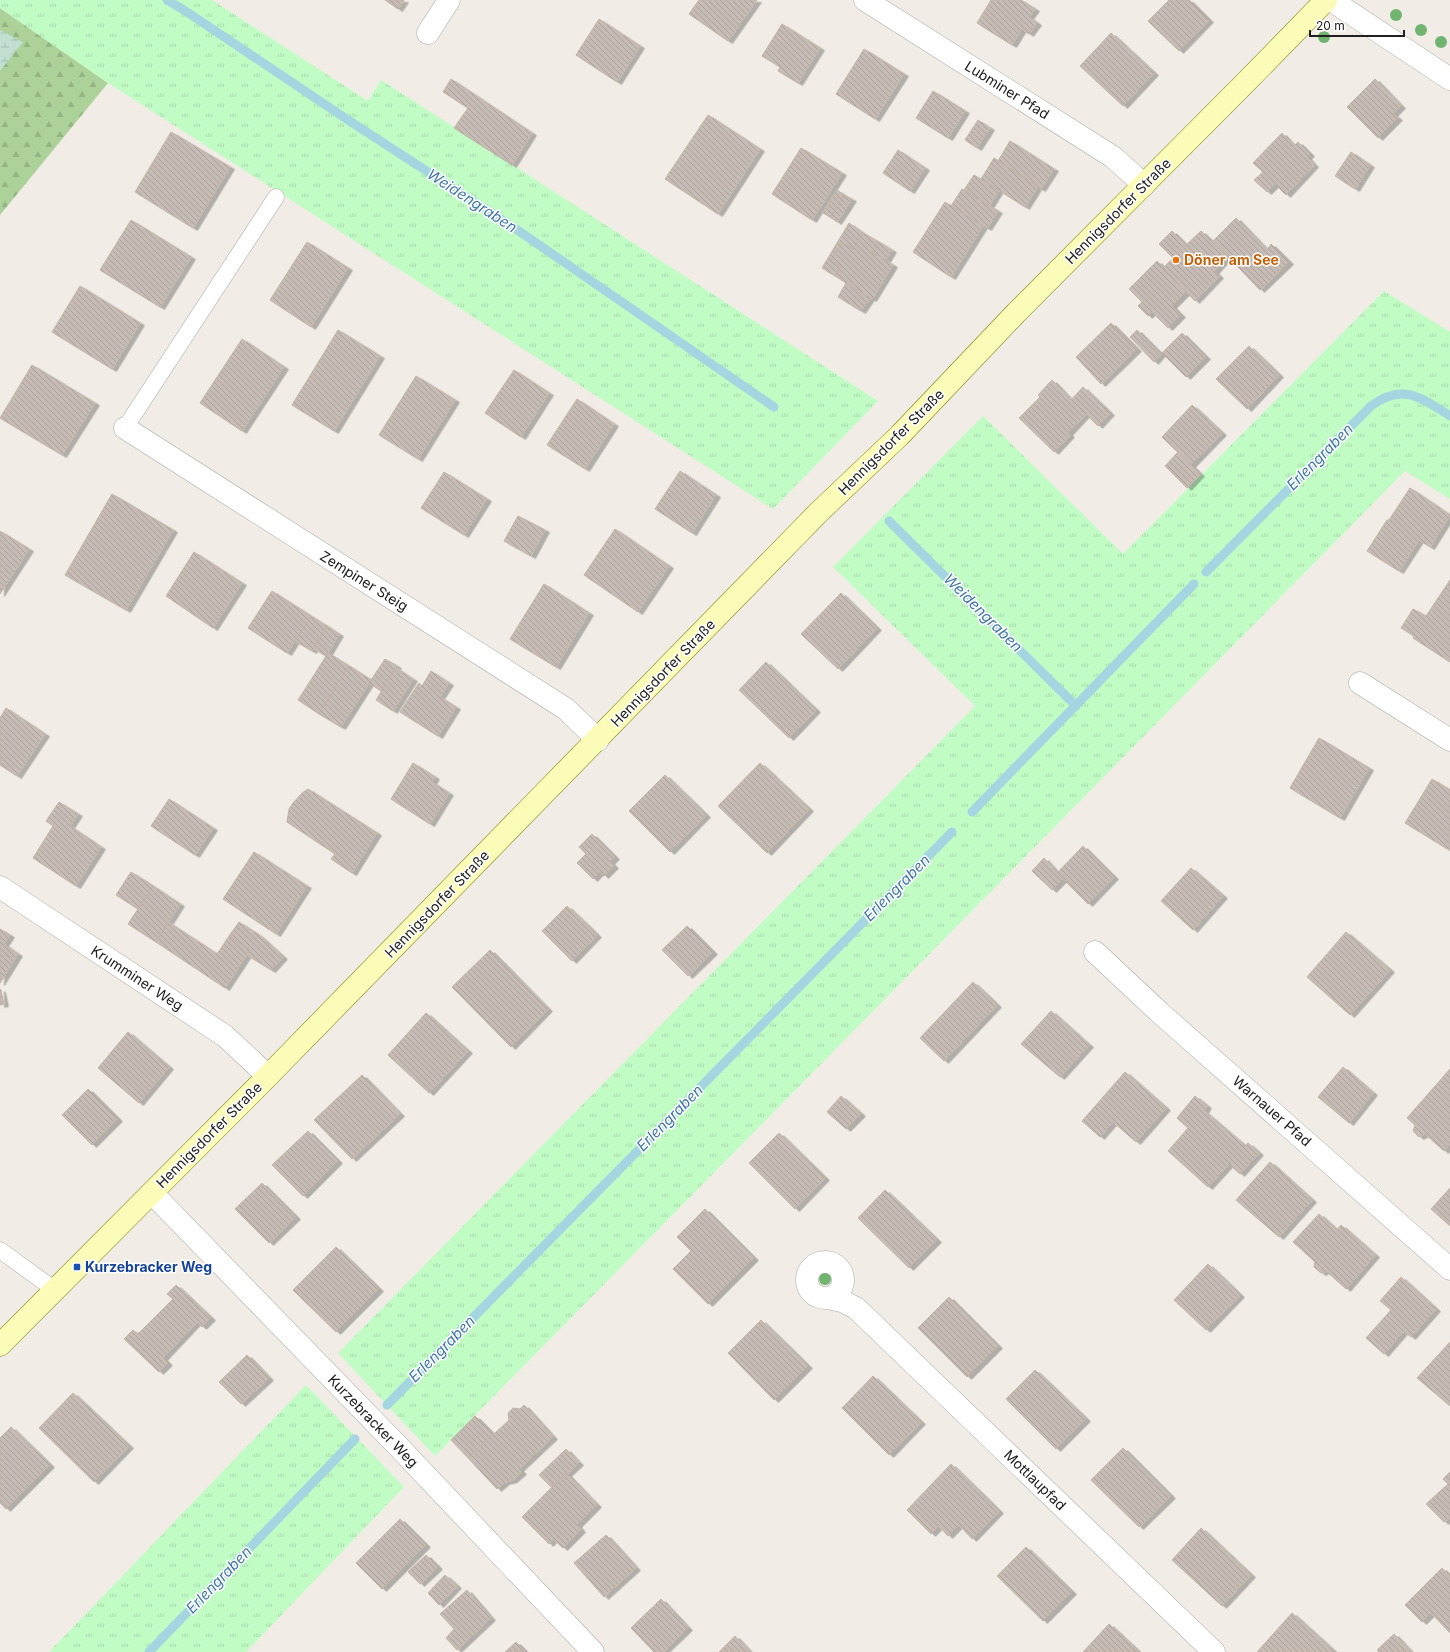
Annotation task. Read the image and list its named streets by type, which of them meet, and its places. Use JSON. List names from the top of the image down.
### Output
{
  "streets": {
    "main road": ["Hennigsdorfer Straße"],
    "street": [
      "Lubminer Pfad",
      "Zempiner Steig",
      "Krumminer Weg",
      "Warnauer Pfad",
      "Kurzebracker Weg",
      "Mottlaupfad"
    ]
  },
  "crossings": [
    ["Lubminer Pfad", "Hennigsdorfer Straße"],
    ["Hennigsdorfer Straße", "Zempiner Steig"],
    ["Hennigsdorfer Straße", "Krumminer Weg"],
    ["Hennigsdorfer Straße", "Kurzebracker Weg"]
  ],
  "water": ["Weidengraben", "Erlengraben"],
  "places": {
    "other": ["Döner am See"],
    "transit": ["Kurzebracker Weg"]
  },
  "scale_bar": "20 m"
}
